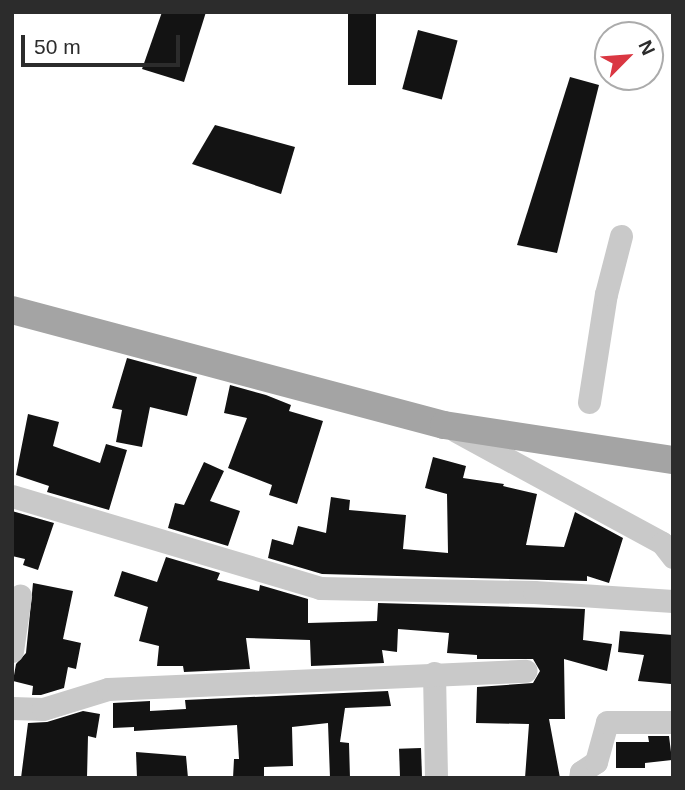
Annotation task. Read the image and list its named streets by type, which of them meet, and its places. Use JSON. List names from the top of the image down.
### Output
{
  "scale_bar": "50 m",
  "north": "top right"
}
